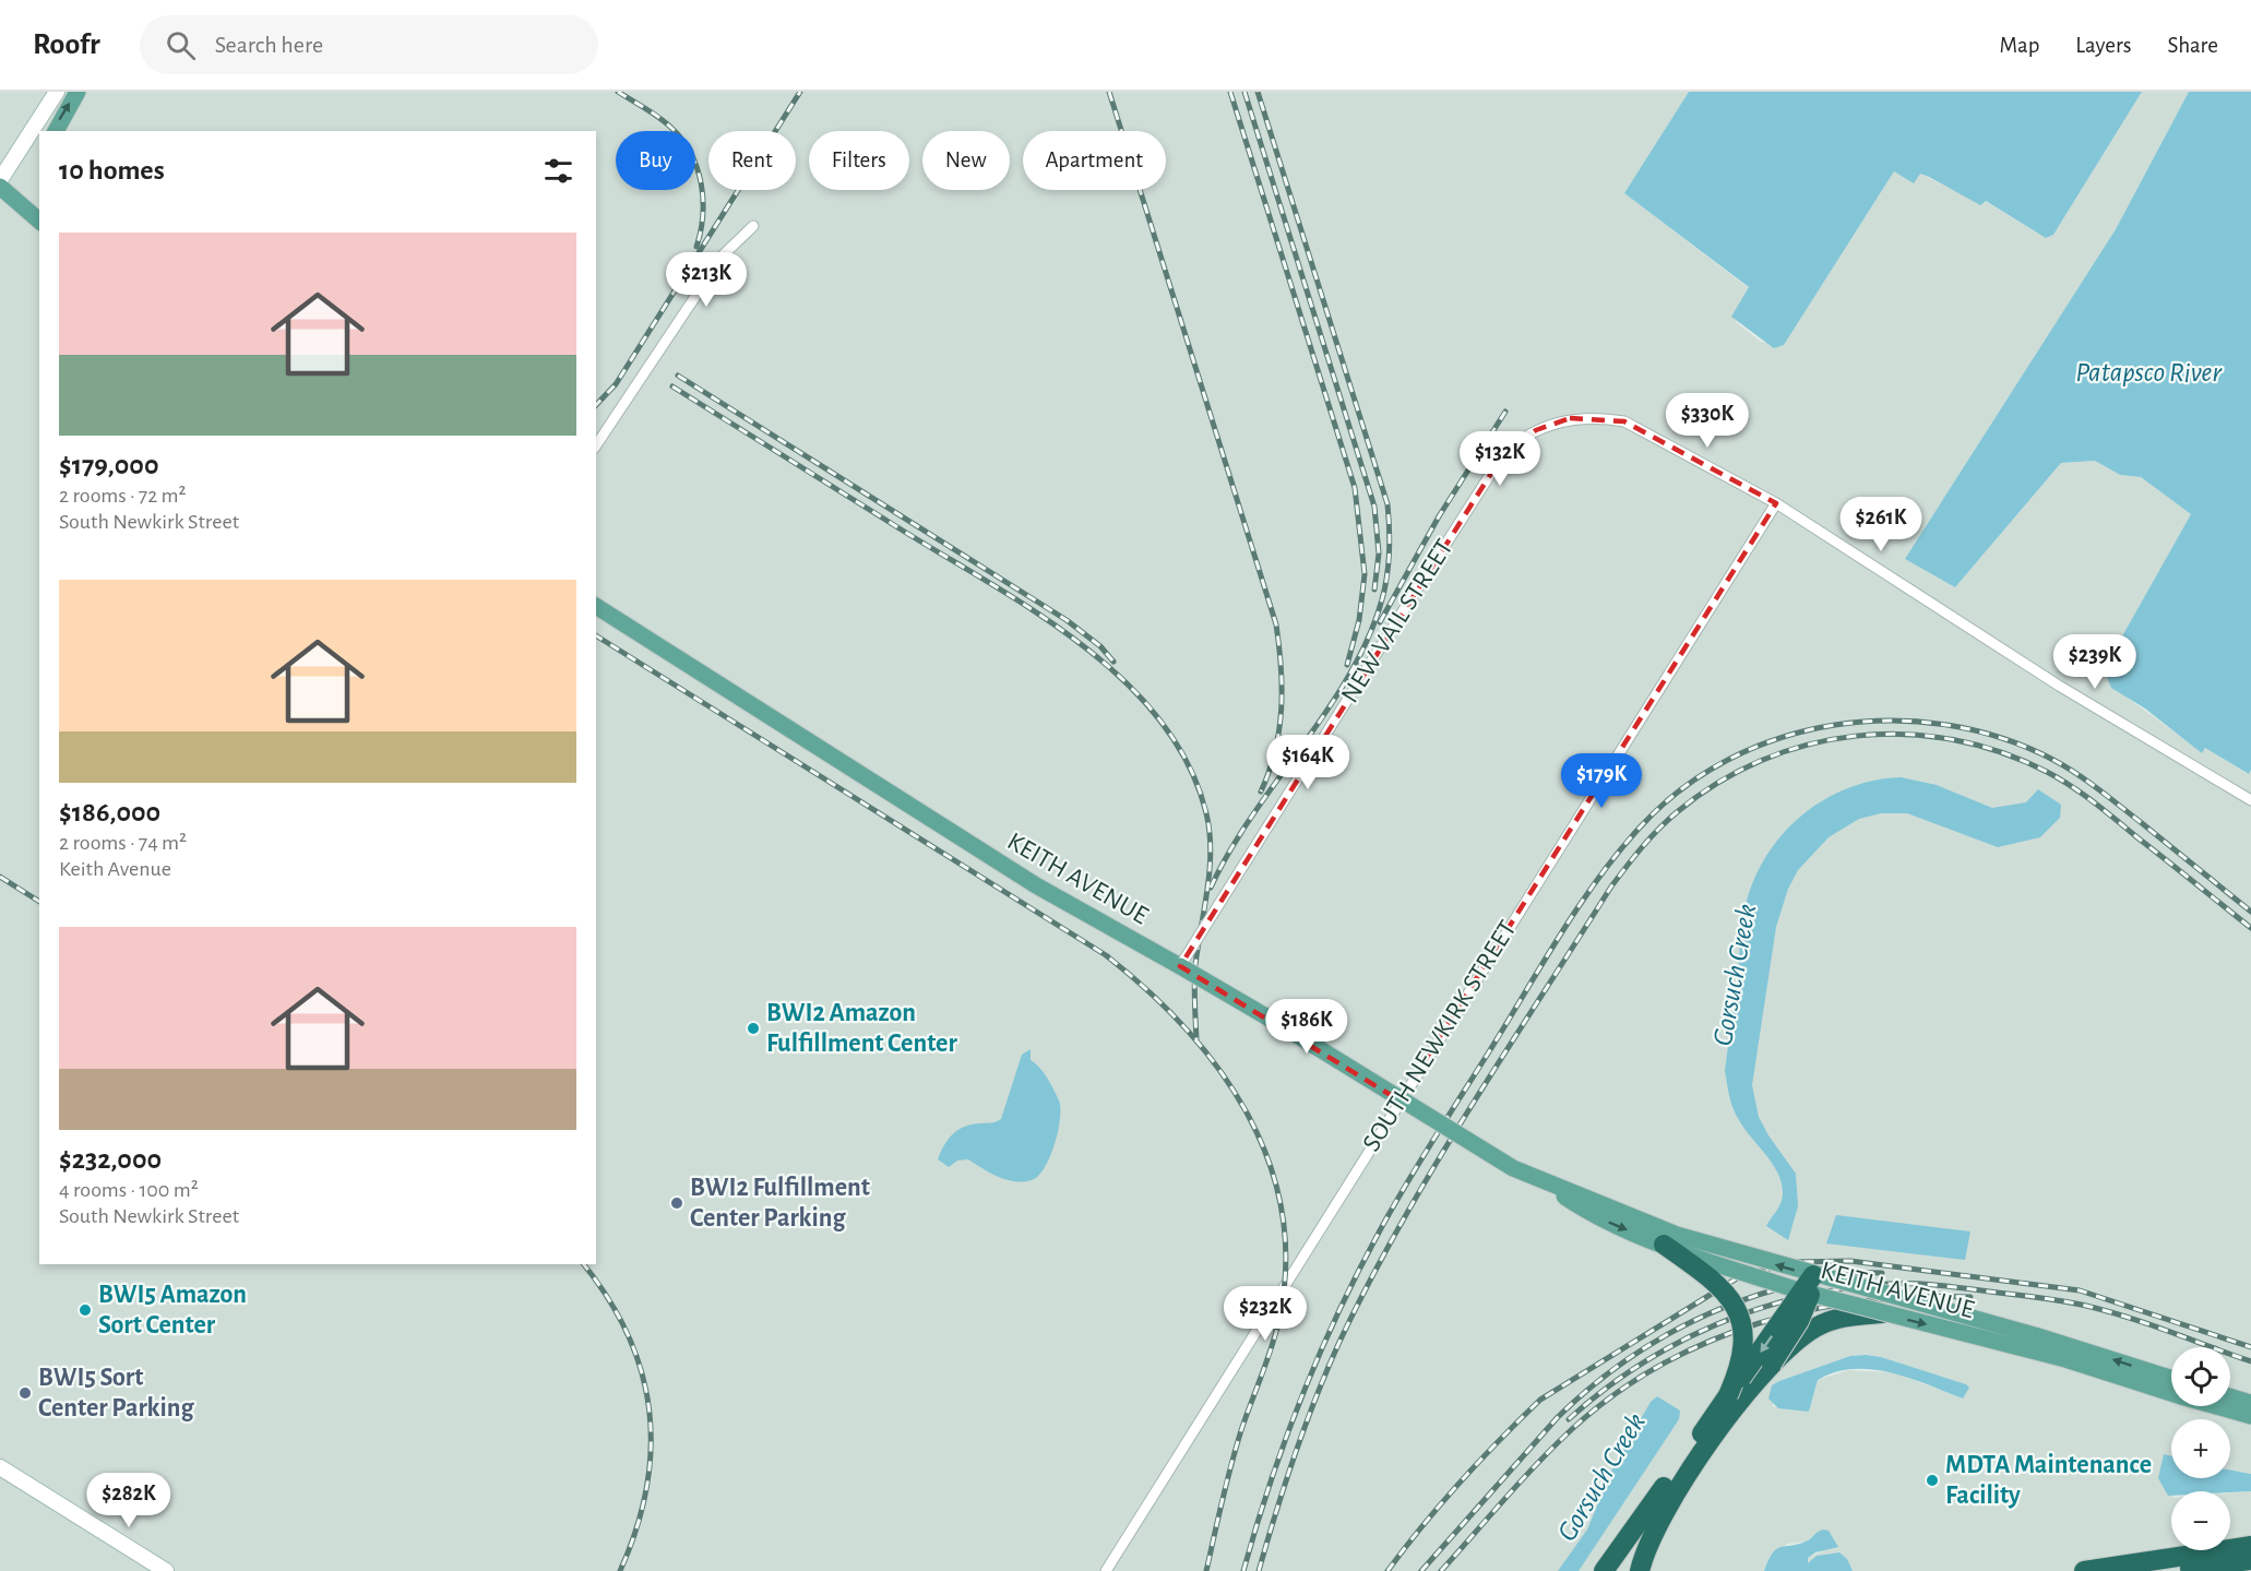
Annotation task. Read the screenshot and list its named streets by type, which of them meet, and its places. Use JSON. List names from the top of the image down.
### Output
{
  "streets": {
    "main road": ["KEITH AVENUE"],
    "street": ["NEW VAIL STREET", "SOUTH NEWKIRK STREET"]
  },
  "crossings": [
    ["NEW VAIL STREET", "KEITH AVENUE"],
    ["NEW VAIL STREET", "SOUTH NEWKIRK STREET"]
  ],
  "water": ["Patapsco River", "Gorsuch Creek"],
  "places": [
    "BWI2 Amazon Fulfillment Center",
    "BWI2 Fulfillment Center Parking",
    "BWI5 Amazon Sort Center",
    "BWI5 Sort Center Parking",
    "MDTA Maintenance Facility"
  ],
  "page": {
    "header": "Roofr",
    "search": "Search here",
    "nav": ["Map", "Layers", "Share"],
    "chip": [
      "Buy",
      "Rent",
      "Filters",
      "New",
      "Apartment"
    ],
    "heading": "10 homes",
    "list": [
      {
        "name": "$179,000",
        "note": "2 rooms · 72 m² · South Newkirk Street"
      },
      {
        "name": "$186,000",
        "note": "2 rooms · 74 m² · Keith Avenue"
      },
      {
        "name": "$232,000",
        "note": "4 rooms · 100 m² · South Newkirk Street"
      }
    ],
    "price": [
      "$213K",
      "$330K",
      "$132K",
      "$261K",
      "$239K",
      "$164K",
      "$179K",
      "$186K",
      "$232K",
      "$282K"
    ],
    "map_buttons": ["+", "−"]
  }
}
